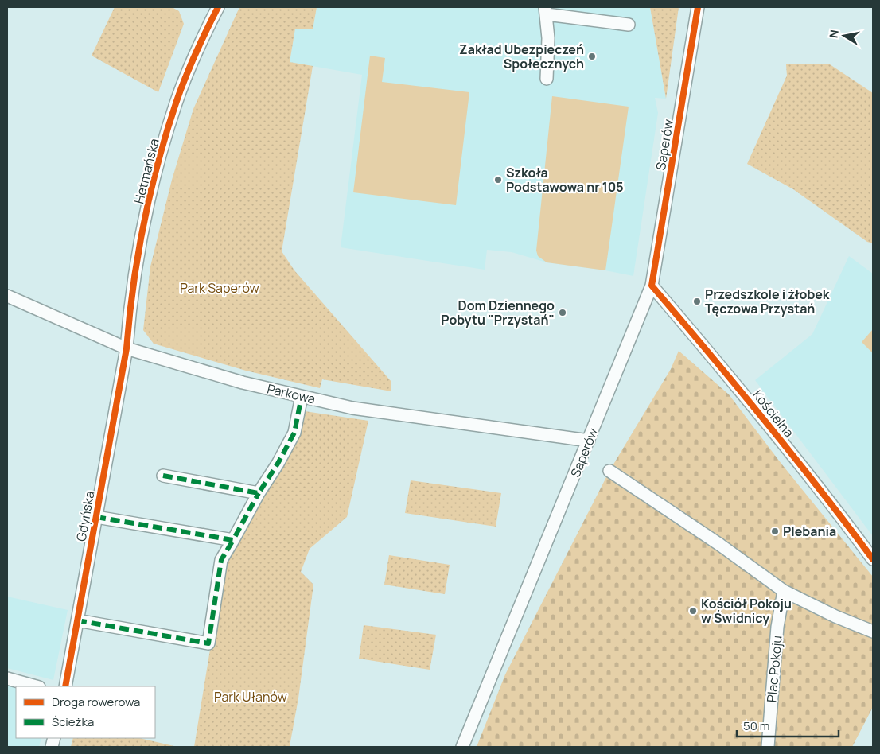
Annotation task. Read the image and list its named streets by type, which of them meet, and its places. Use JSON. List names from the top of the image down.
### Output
{
  "streets": {
    "street": [
      "Saperów",
      "Hetmańska",
      "Parkowa",
      "Kościelna",
      "Gdyńska",
      "Plac Pokoju"
    ]
  },
  "crossings": [
    ["Saperów", "Parkowa"],
    ["Saperów", "Kościelna"],
    ["Hetmańska", "Parkowa"],
    ["Hetmańska", "Gdyńska"],
    ["Parkowa", "Gdyńska"]
  ],
  "parks": ["Park Saperów", "Park Ułanów"],
  "places": [
    "Zakład Ubezpieczeń Społecznych",
    "Szkoła Podstawowa nr 105",
    "Przedszkole i żłobek Tęczowa Przystań",
    "Dom Dziennego Pobytu \"Przystań\"",
    "Plebania",
    "Kościół Pokoju w Świdnicy"
  ],
  "legend": ["Droga rowerowa", "Ścieżka"],
  "scale_bar": "50 m",
  "north": "left"
}
